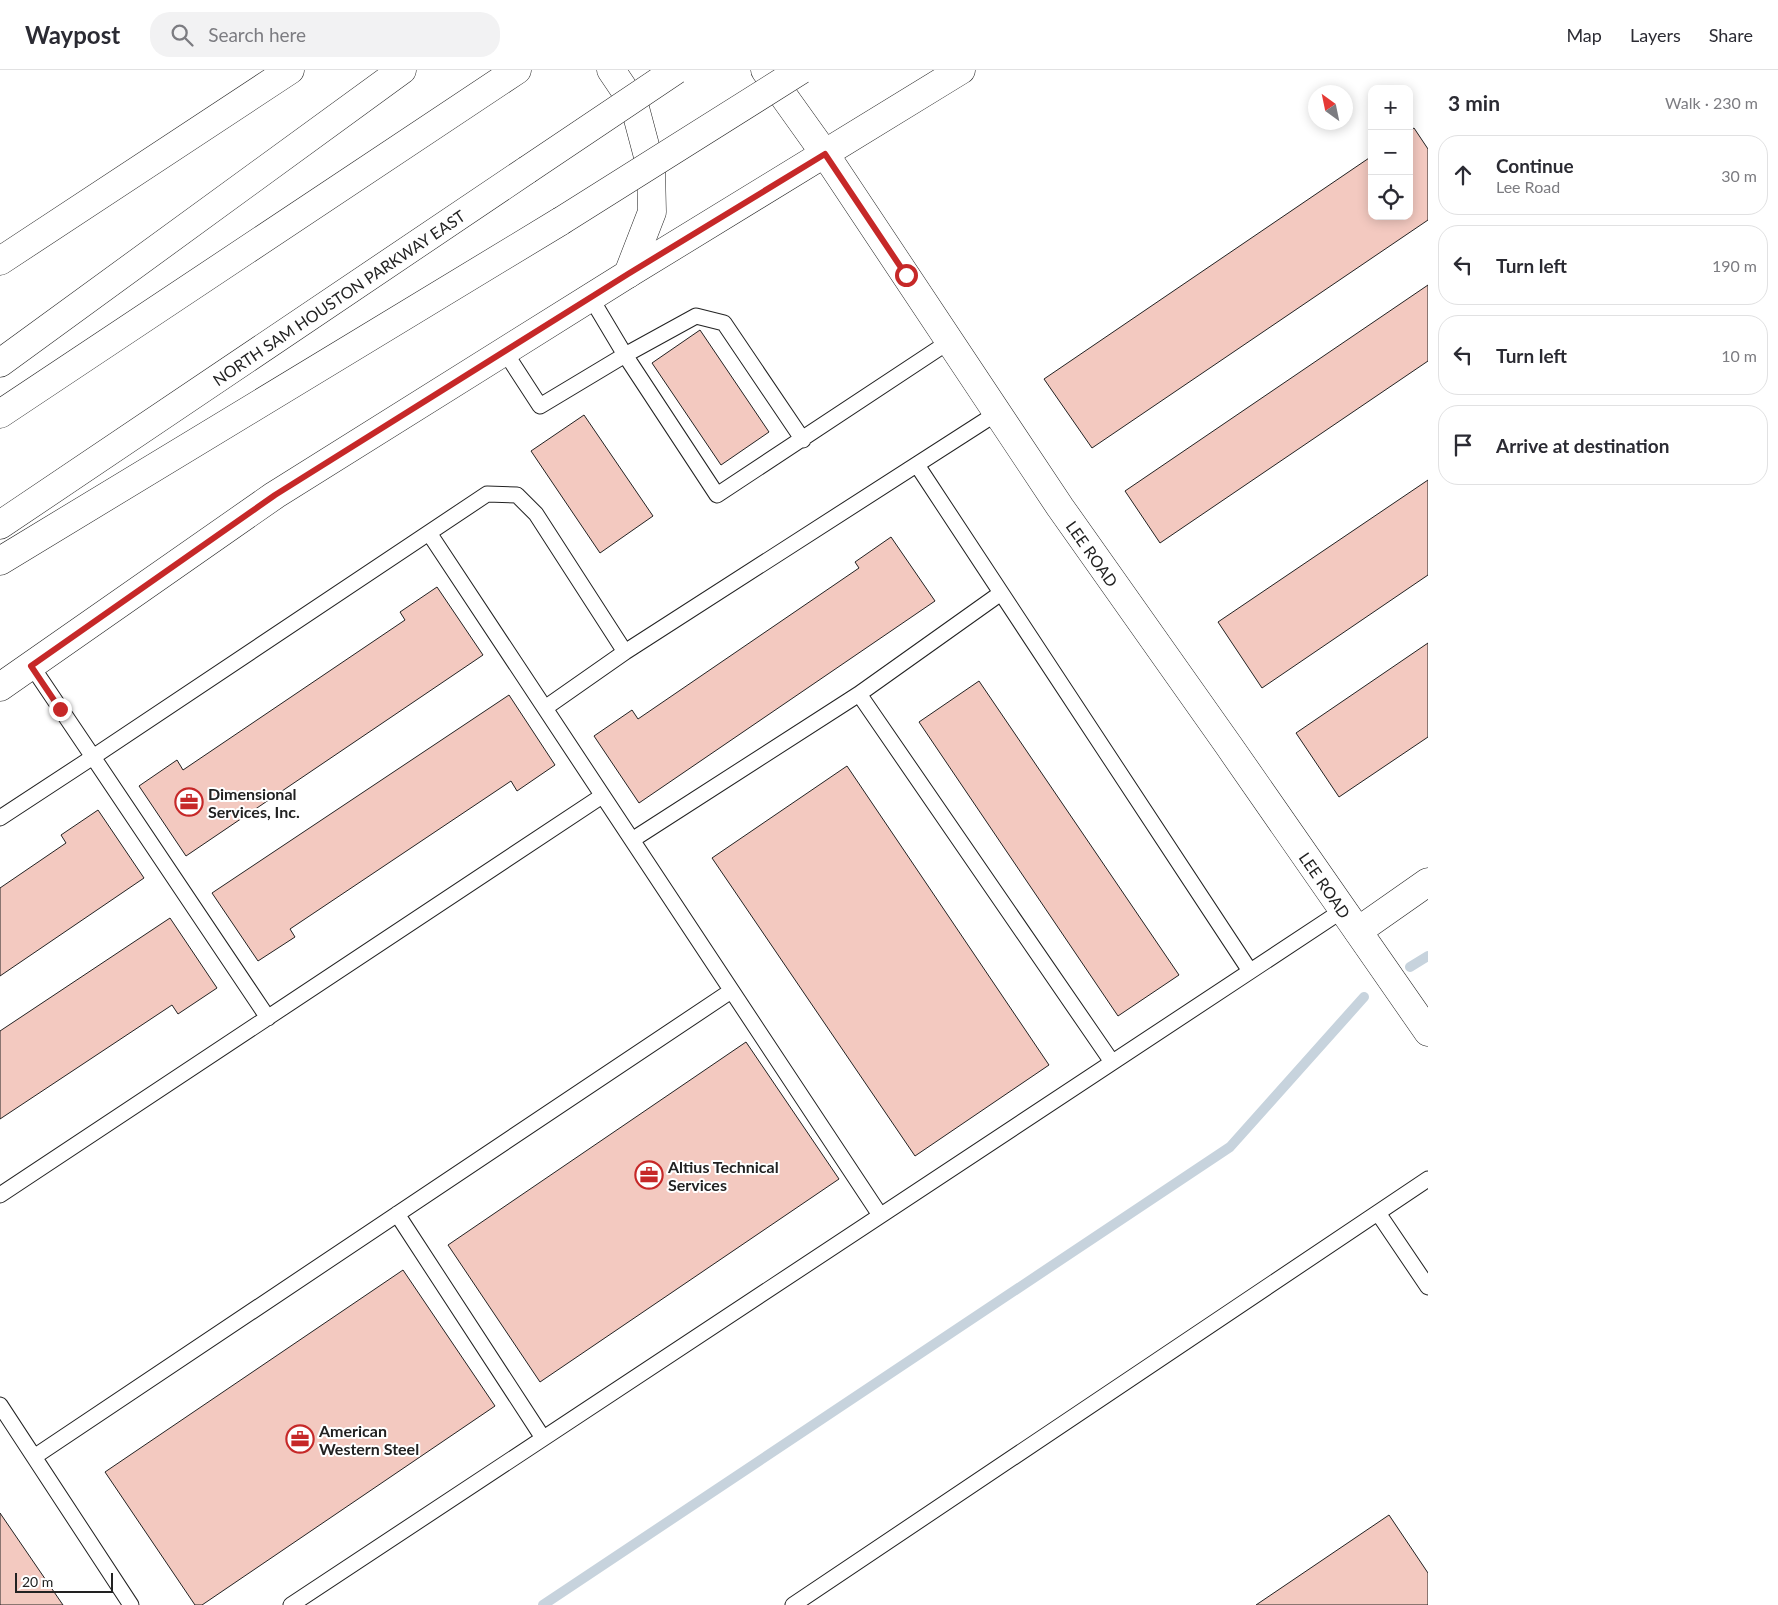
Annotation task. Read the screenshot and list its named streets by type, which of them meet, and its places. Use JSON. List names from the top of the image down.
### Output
{
  "streets": {
    "main road": ["NORTH SAM HOUSTON PARKWAY EAST", "LEE ROAD"]
  },
  "places": {
    "office": ["Dimensional Services, Inc.", "Altius Technical Services", "American Western Steel"]
  },
  "scale_bar": "20 m",
  "north": "top left",
  "page": {
    "header": "Waypost",
    "search": "Search here",
    "nav": ["Map", "Layers", "Share"],
    "heading": ["3 min", "Walk · 230 m"],
    "map_buttons": ["+", "−"],
    "list": [
      ["Continue", "Lee Road", "30 m"],
      ["Turn left", "190 m"],
      ["Turn left", "10 m"],
      "Arrive at destination"
    ],
    "scale": "20 m"
  }
}
